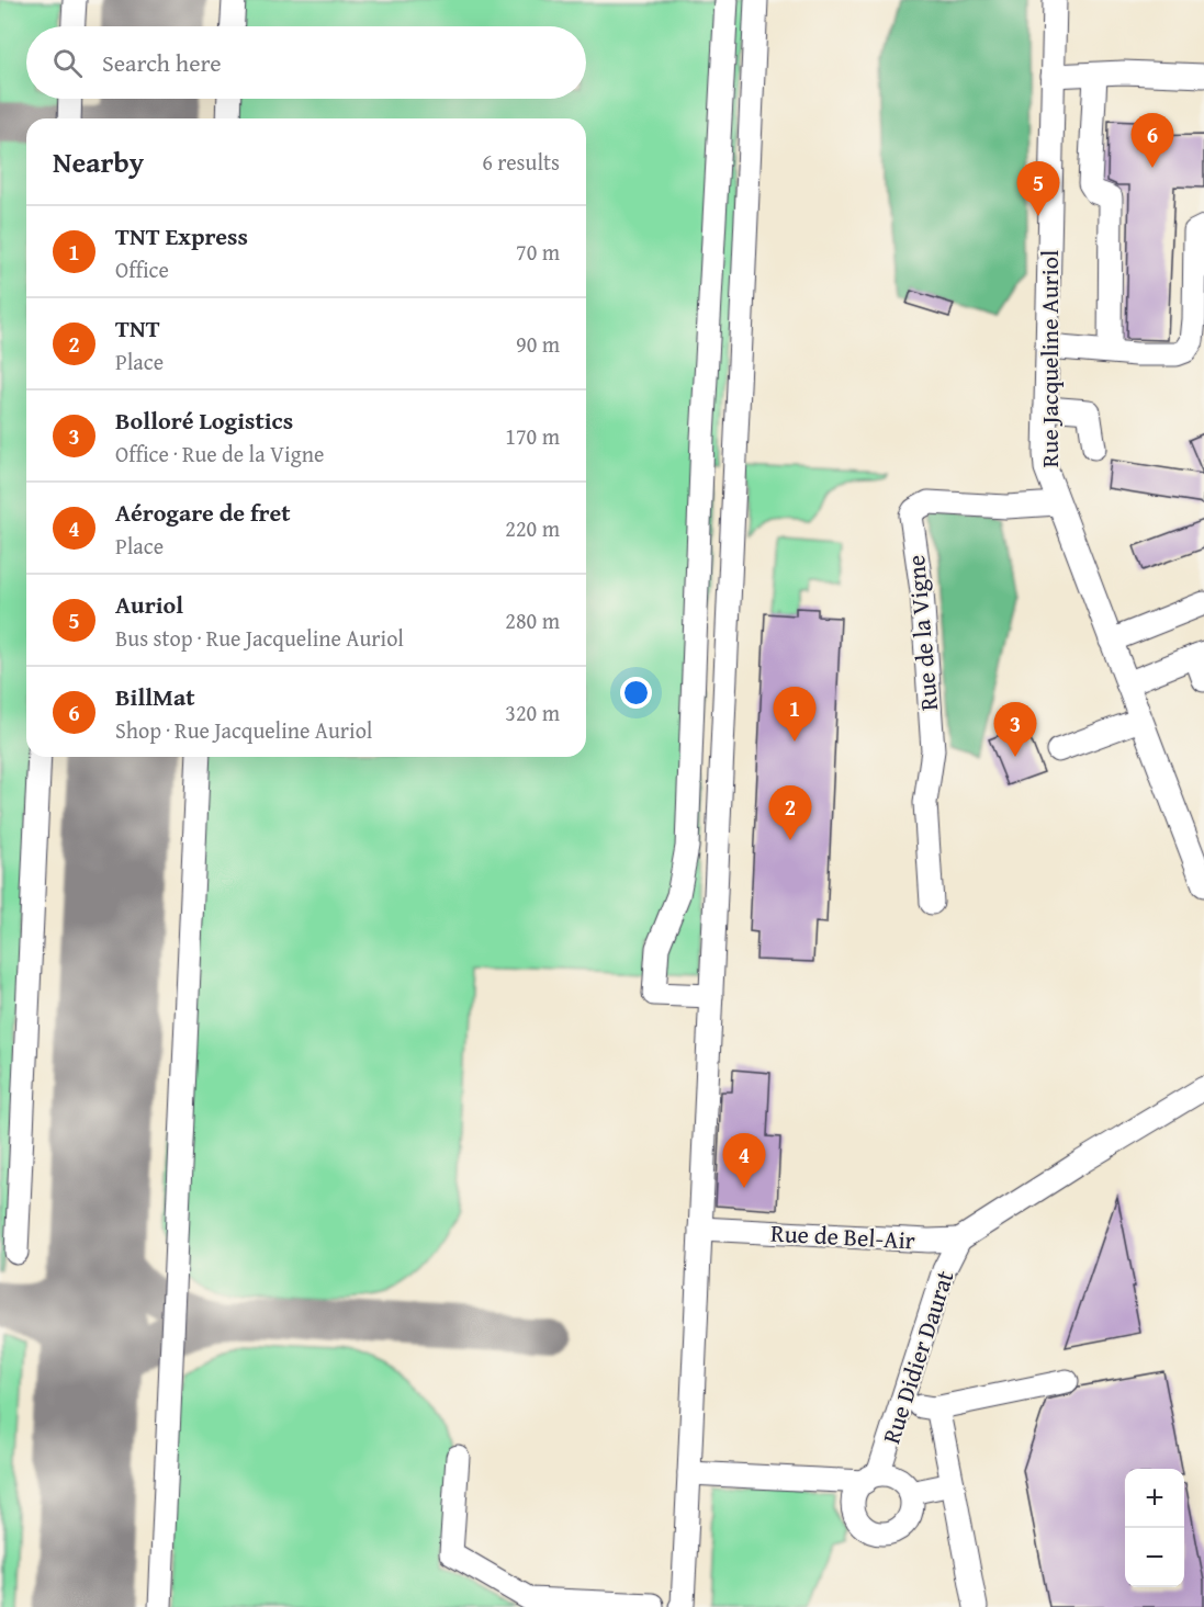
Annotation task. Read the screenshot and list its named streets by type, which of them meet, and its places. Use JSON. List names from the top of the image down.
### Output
{
  "streets": {
    "street": [
      "Rue Jacqueline Auriol",
      "Rue de la Vigne",
      "Rue de Bel-Air",
      "Rue Didier Daurat"
    ]
  },
  "crossings": [
    ["Rue Jacqueline Auriol", "Rue de la Vigne"],
    ["Rue de Bel-Air", "Rue Didier Daurat"]
  ],
  "page": {
    "search": "Search here",
    "pins": [
      "6",
      "5",
      "1",
      "3",
      "2",
      "4"
    ],
    "heading": ["Nearby", "6 results"],
    "list": [
      {
        "mark": "1",
        "name": "TNT Express",
        "note": "Office",
        "value": "70 m"
      },
      {
        "mark": "2",
        "name": "TNT",
        "note": "Place",
        "value": "90 m"
      },
      {
        "mark": "3",
        "name": "Bolloré Logistics",
        "note": "Office · Rue de la Vigne",
        "value": "170 m"
      },
      {
        "mark": "4",
        "name": "Aérogare de fret",
        "note": "Place",
        "value": "220 m"
      },
      {
        "mark": "5",
        "name": "Auriol",
        "note": "Bus stop · Rue Jacqueline Auriol",
        "value": "280 m"
      },
      {
        "mark": "6",
        "name": "BillMat",
        "note": "Shop · Rue Jacqueline Auriol",
        "value": "320 m"
      }
    ],
    "map_buttons": ["+", "−"]
  }
}
